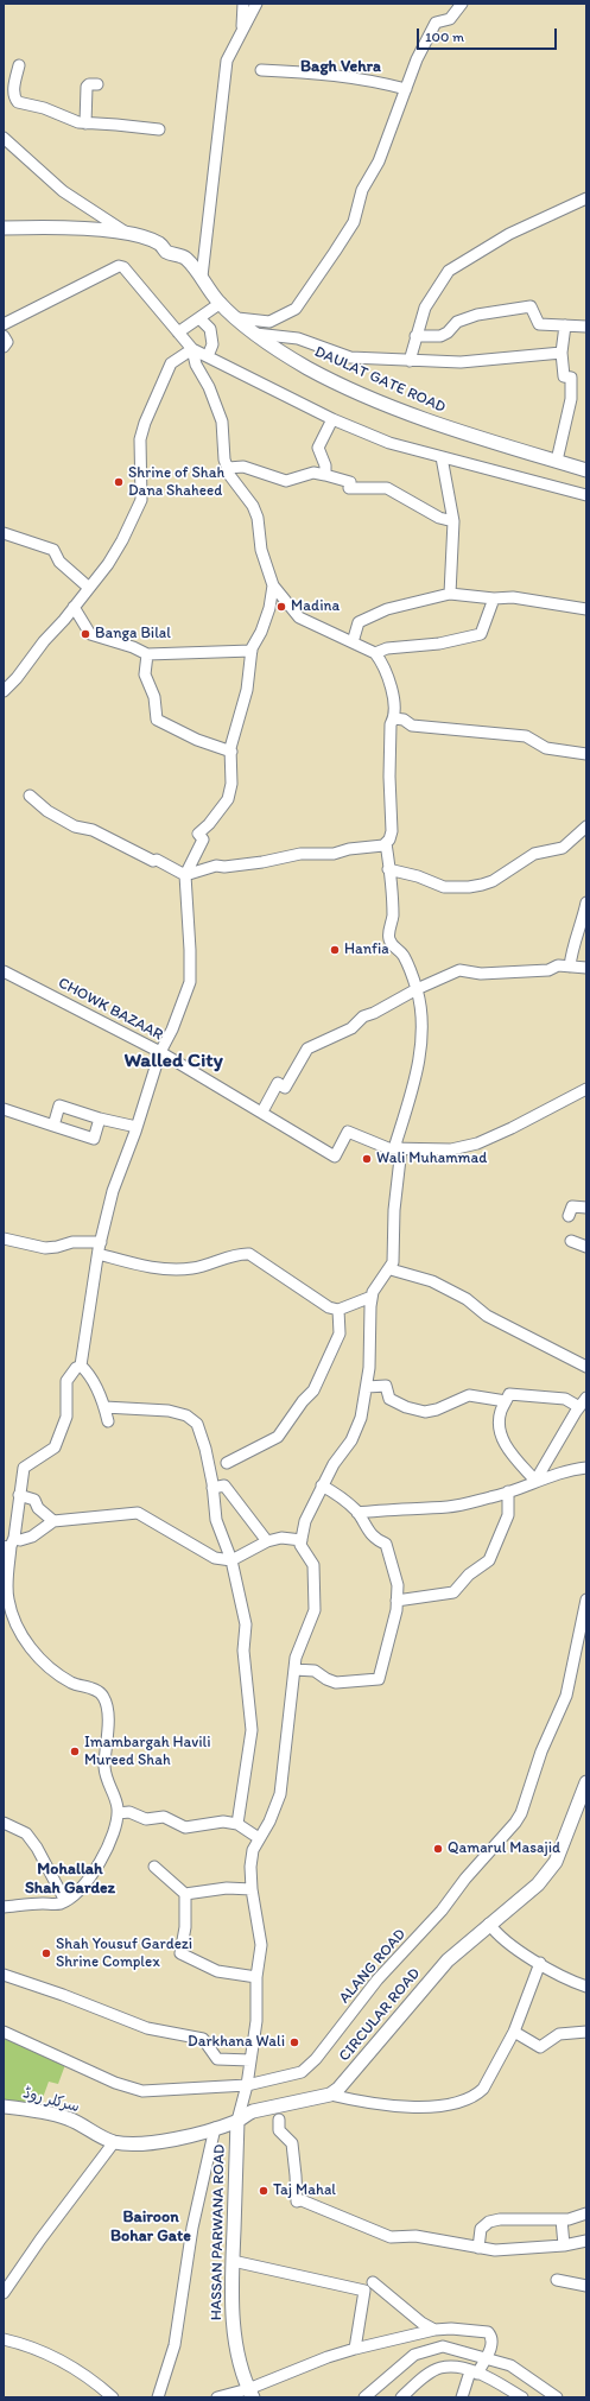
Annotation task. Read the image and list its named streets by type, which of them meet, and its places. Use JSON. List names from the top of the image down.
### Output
{
  "streets": {
    "main road": [
      "DAULAT GATE ROAD",
      "CIRCULAR ROAD",
      "سرکلر روڈ",
      "HASSAN PARWANA ROAD"
    ],
    "street": ["CHOWK BAZAAR", "ALANG ROAD"]
  },
  "crossings": [
    ["CIRCULAR ROAD", "سرکلر روڈ"],
    ["CIRCULAR ROAD", "HASSAN PARWANA ROAD"]
  ],
  "districts": [
    "Bagh Vehra",
    "Walled City",
    "Mohallah Shah Gardez",
    "Bairoon Bohar Gate"
  ],
  "places": [
    "Shrine of Shah Dana Shaheed",
    "Madina",
    "Banga Bilal",
    "Hanfia",
    "Wali Muhammad",
    "Imambargah Havili Mureed Shah",
    "Qamarul Masajid",
    "Shah Yousuf Gardezi Shrine Complex",
    "Darkhana Wali",
    "Taj Mahal"
  ],
  "scale_bar": "100 m"
}
